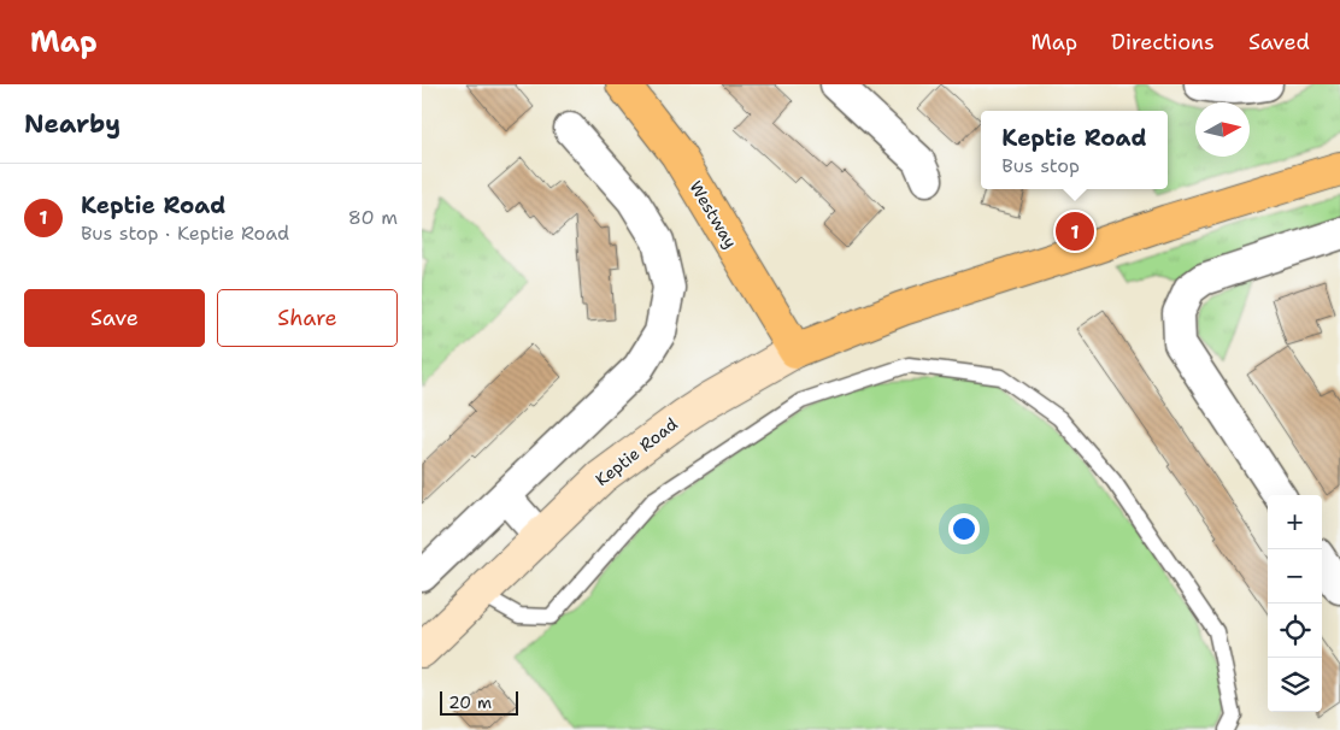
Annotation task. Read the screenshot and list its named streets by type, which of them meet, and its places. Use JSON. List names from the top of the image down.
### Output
{
  "streets": {
    "main road": ["Westway", "Keptie Road"]
  },
  "crossings": [
    ["Westway", "Keptie Road"]
  ],
  "scale_bar": "20 m",
  "north": "right",
  "page": {
    "header": "Map",
    "nav": ["Map", "Directions", "Saved"],
    "heading": "Nearby",
    "popup": ["Keptie Road", "Bus stop"],
    "list": [
      {
        "mark": "1",
        "name": "Keptie Road",
        "note": "Bus stop · Keptie Road",
        "value": "80 m"
      }
    ],
    "pins": "1",
    "buttons": ["Save", "Share"],
    "map_buttons": ["+", "−"],
    "scale": "20 m"
  }
}
